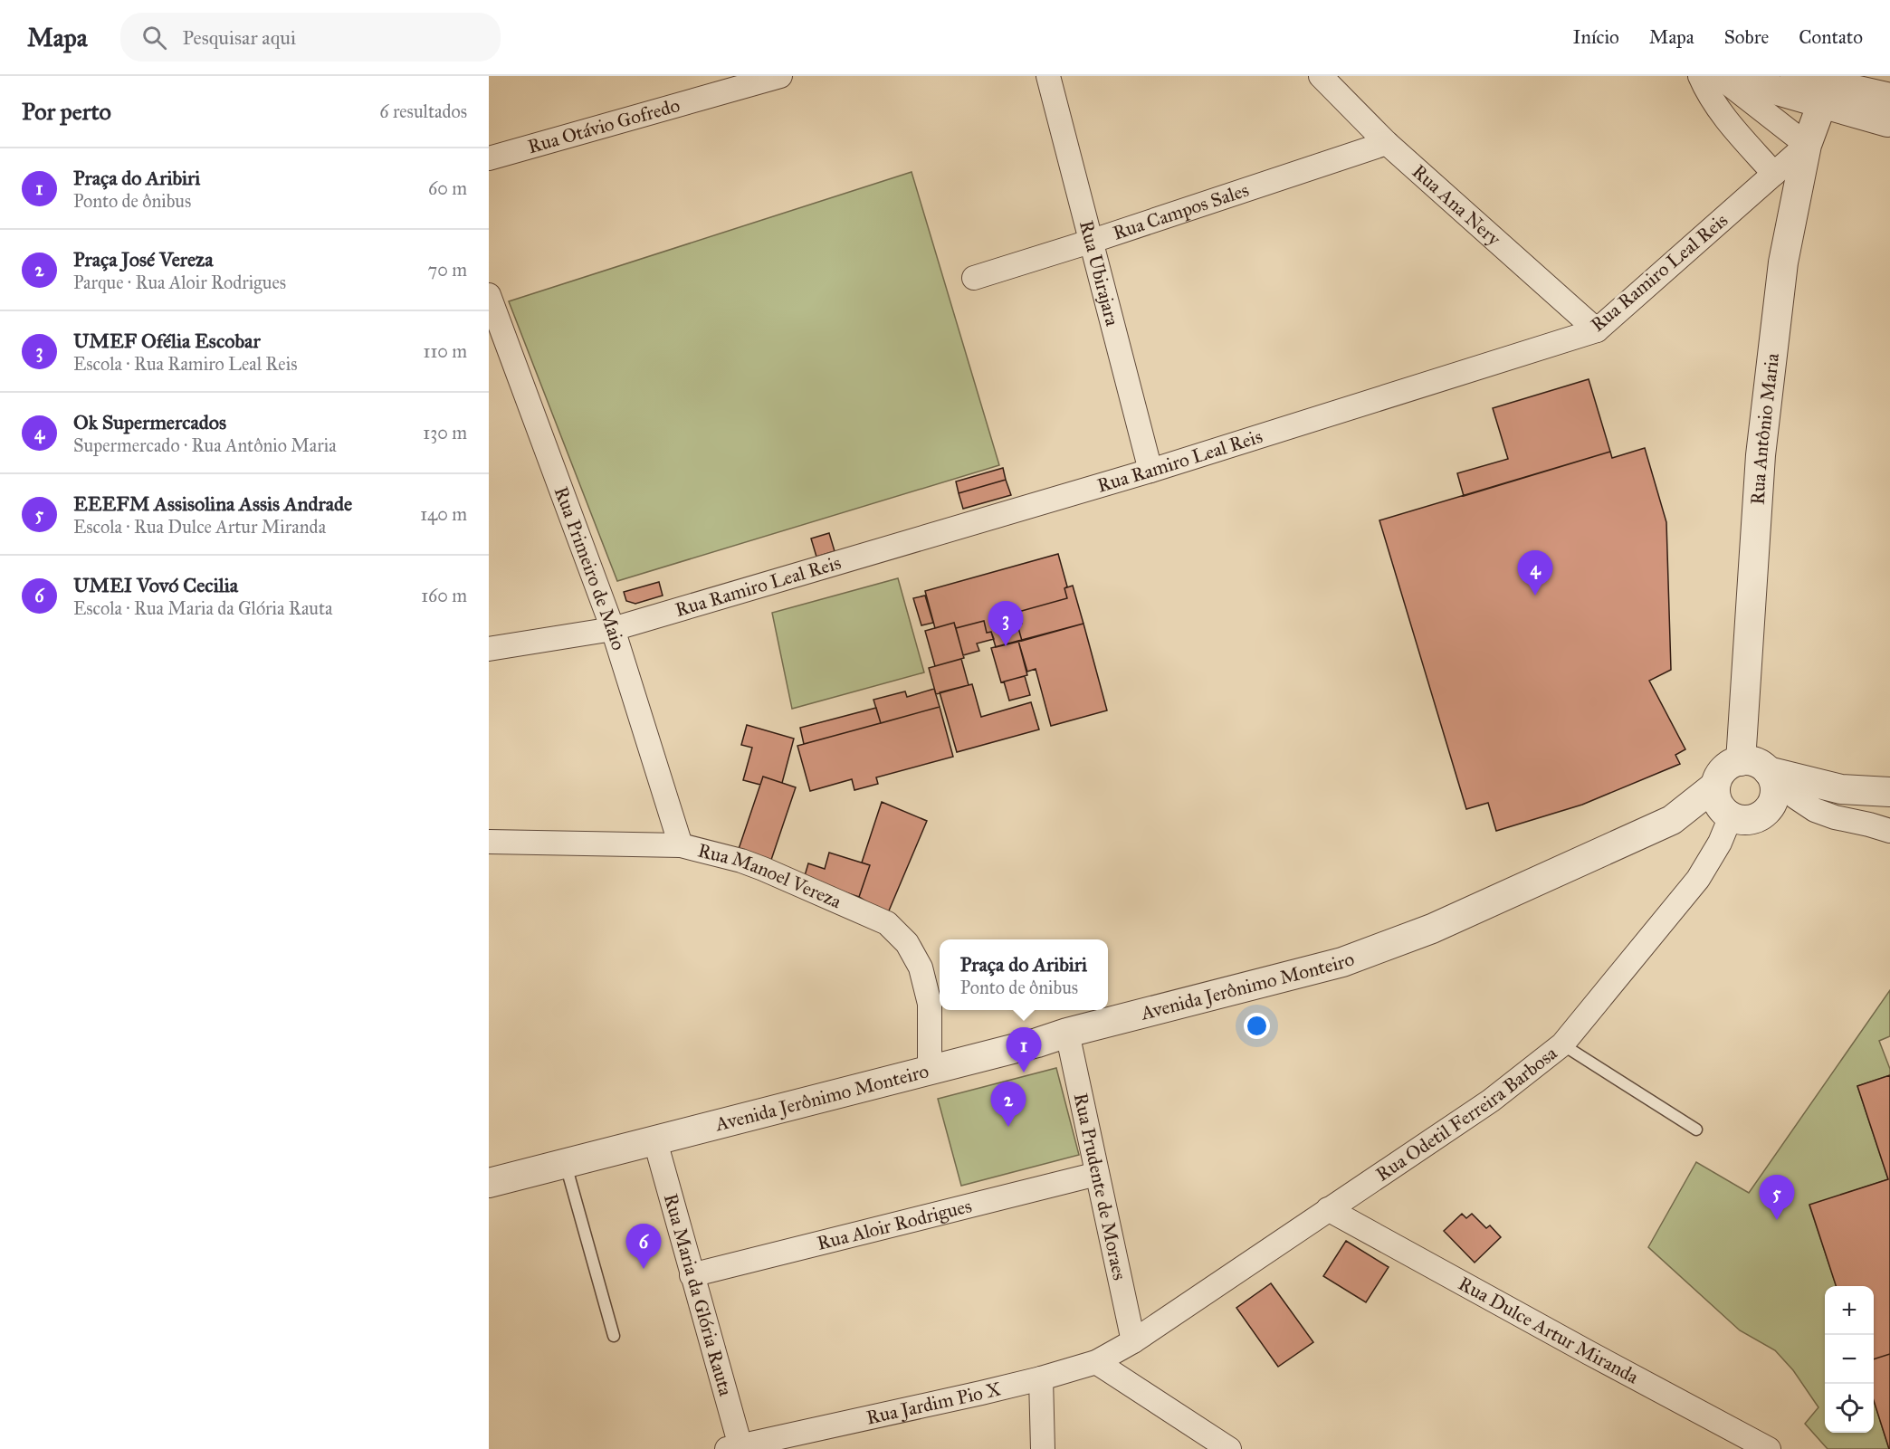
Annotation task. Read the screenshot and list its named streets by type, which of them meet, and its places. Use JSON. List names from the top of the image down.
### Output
{
  "streets": {
    "street": [
      "Rua Otávio Gofredo",
      "Rua Ana Nery",
      "Rua Campos Sales",
      "Rua Ramiro Leal Reis",
      "Rua Ubirajara",
      "Rua Antônio Maria",
      "Rua Primeiro de Maio",
      "Rua Manoel Vereza",
      "Avenida Jerônimo Monteiro",
      "Rua Odetil Ferreira Barbosa",
      "Rua Prudente de Moraes",
      "Rua Aloir Rodrigues",
      "Rua Maria da Glória Rauta",
      "Rua Dulce Artur Miranda",
      "Rua Jardim Pio X"
    ]
  },
  "crossings": [
    ["Rua Ana Nery", "Rua Campos Sales"],
    ["Rua Ana Nery", "Rua Ramiro Leal Reis"],
    ["Rua Campos Sales", "Rua Ubirajara"],
    ["Rua Ramiro Leal Reis", "Rua Ubirajara"],
    ["Rua Ramiro Leal Reis", "Rua Antônio Maria"],
    ["Rua Ramiro Leal Reis", "Rua Primeiro de Maio"],
    ["Rua Antônio Maria", "Avenida Jerônimo Monteiro"],
    ["Rua Antônio Maria", "Rua Odetil Ferreira Barbosa"],
    ["Rua Primeiro de Maio", "Rua Manoel Vereza"],
    ["Rua Manoel Vereza", "Avenida Jerônimo Monteiro"],
    ["Avenida Jerônimo Monteiro", "Rua Odetil Ferreira Barbosa"],
    ["Avenida Jerônimo Monteiro", "Rua Prudente de Moraes"],
    ["Avenida Jerônimo Monteiro", "Rua Maria da Glória Rauta"],
    ["Rua Odetil Ferreira Barbosa", "Rua Prudente de Moraes"],
    ["Rua Odetil Ferreira Barbosa", "Rua Dulce Artur Miranda"],
    ["Rua Odetil Ferreira Barbosa", "Rua Jardim Pio X"],
    ["Rua Prudente de Moraes", "Rua Aloir Rodrigues"],
    ["Rua Prudente de Moraes", "Rua Jardim Pio X"],
    ["Rua Aloir Rodrigues", "Rua Maria da Glória Rauta"],
    ["Rua Maria da Glória Rauta", "Rua Jardim Pio X"]
  ],
  "page": {
    "header": "Mapa",
    "search": "Pesquisar aqui",
    "nav": [
      "Início",
      "Mapa",
      "Sobre",
      "Contato"
    ],
    "heading": ["Por perto", "6 resultados"],
    "list": [
      {
        "mark": "1",
        "name": "Praça do Aribiri",
        "note": "Ponto de ônibus",
        "value": "60 m"
      },
      {
        "mark": "2",
        "name": "Praça José Vereza",
        "note": "Parque · Rua Aloir Rodrigues",
        "value": "70 m"
      },
      {
        "mark": "3",
        "name": "UMEF Ofélia Escobar",
        "note": "Escola · Rua Ramiro Leal Reis",
        "value": "110 m"
      },
      {
        "mark": "4",
        "name": "Ok Supermercados",
        "note": "Supermercado · Rua Antônio Maria",
        "value": "130 m"
      },
      {
        "mark": "5",
        "name": "EEEFM Assisolina Assis Andrade",
        "note": "Escola · Rua Dulce Artur Miranda",
        "value": "140 m"
      },
      {
        "mark": "6",
        "name": "UMEI Vovó Cecilia",
        "note": "Escola · Rua Maria da Glória Rauta",
        "value": "160 m"
      }
    ],
    "pins": [
      "4",
      "3",
      "1",
      "2",
      "5",
      "6"
    ],
    "popup": ["Praça do Aribiri", "Ponto de ônibus"],
    "map_buttons": ["+", "−"]
  }
}
